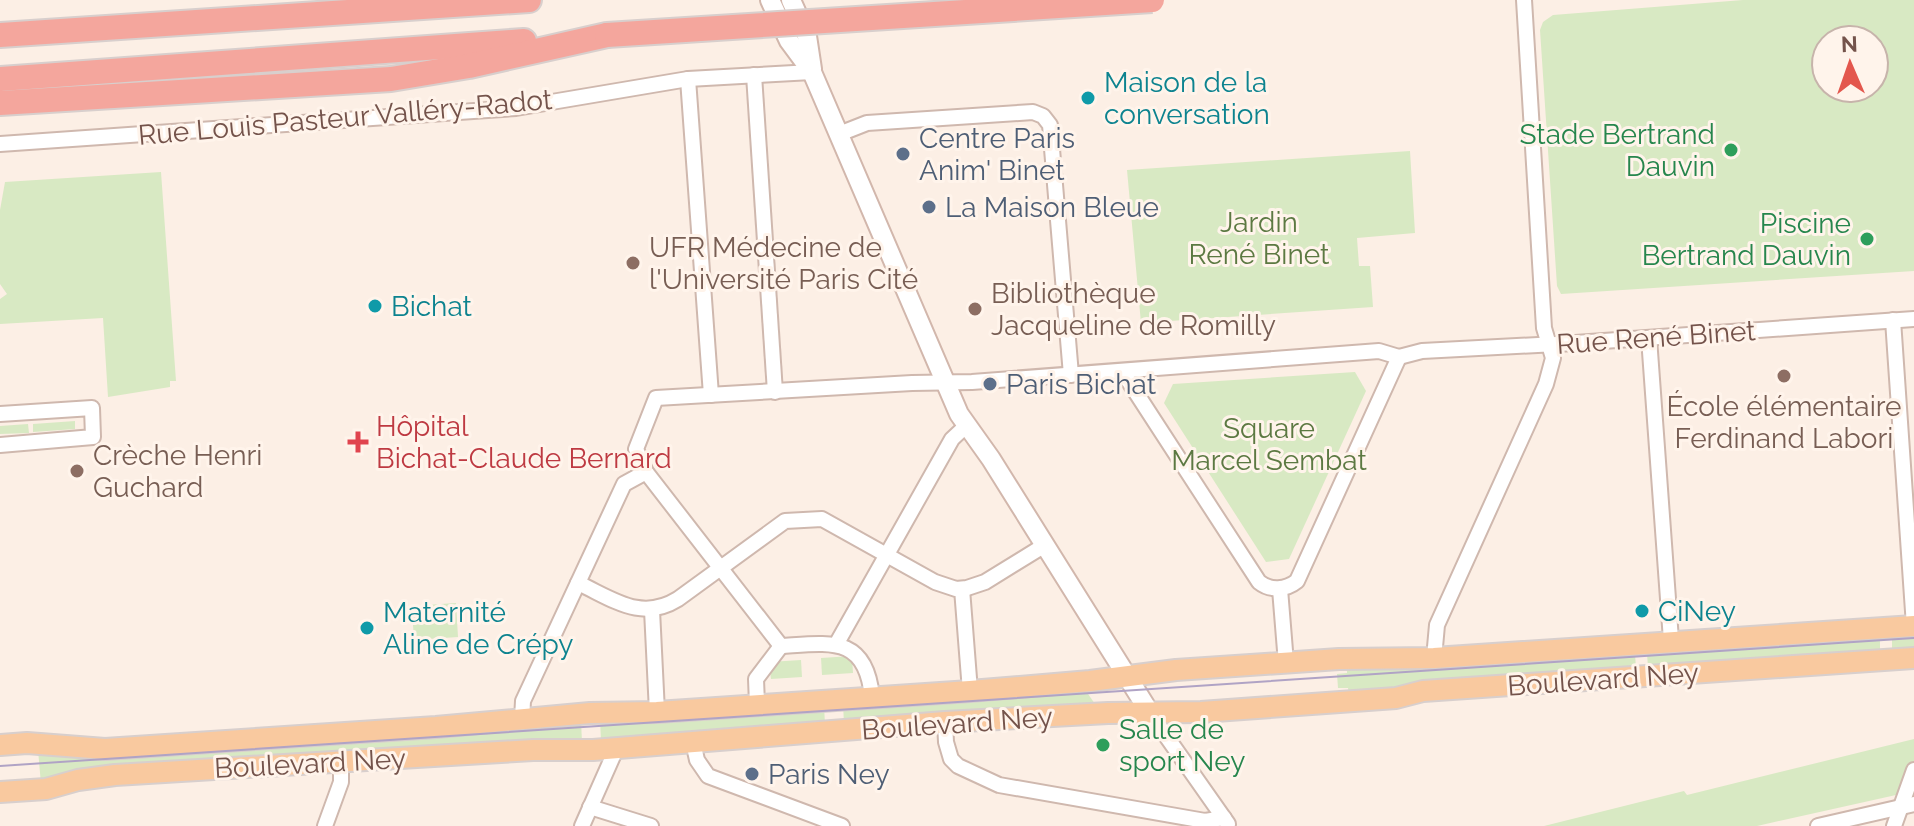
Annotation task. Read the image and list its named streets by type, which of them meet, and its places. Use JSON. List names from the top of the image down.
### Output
{
  "streets": {
    "main road": ["Boulevard Ney"],
    "street": ["Rue Louis Pasteur Valléry-Radot", "Rue René Binet"]
  },
  "parks": ["Jardin René Binet", "Square Marcel Sembat"],
  "places": {
    "other": [
      "Maison de la conversation",
      "Stade Bertrand Dauvin",
      "Centre Paris Anim' Binet",
      "La Maison Bleue",
      "Piscine Bertrand Dauvin",
      "UFR Médecine de l'Université Paris Cité",
      "Bichat",
      "Bibliothèque Jacqueline de Romilly",
      "École élémentaire Ferdinand Labori",
      "Paris Bichat",
      "Crèche Henri Guchard",
      "CiNey",
      "Maternité Aline de Crépy",
      "Salle de sport Ney",
      "Paris Ney"
    ],
    "health": ["Hôpital Bichat-Claude Bernard"]
  },
  "north": "top"
}
